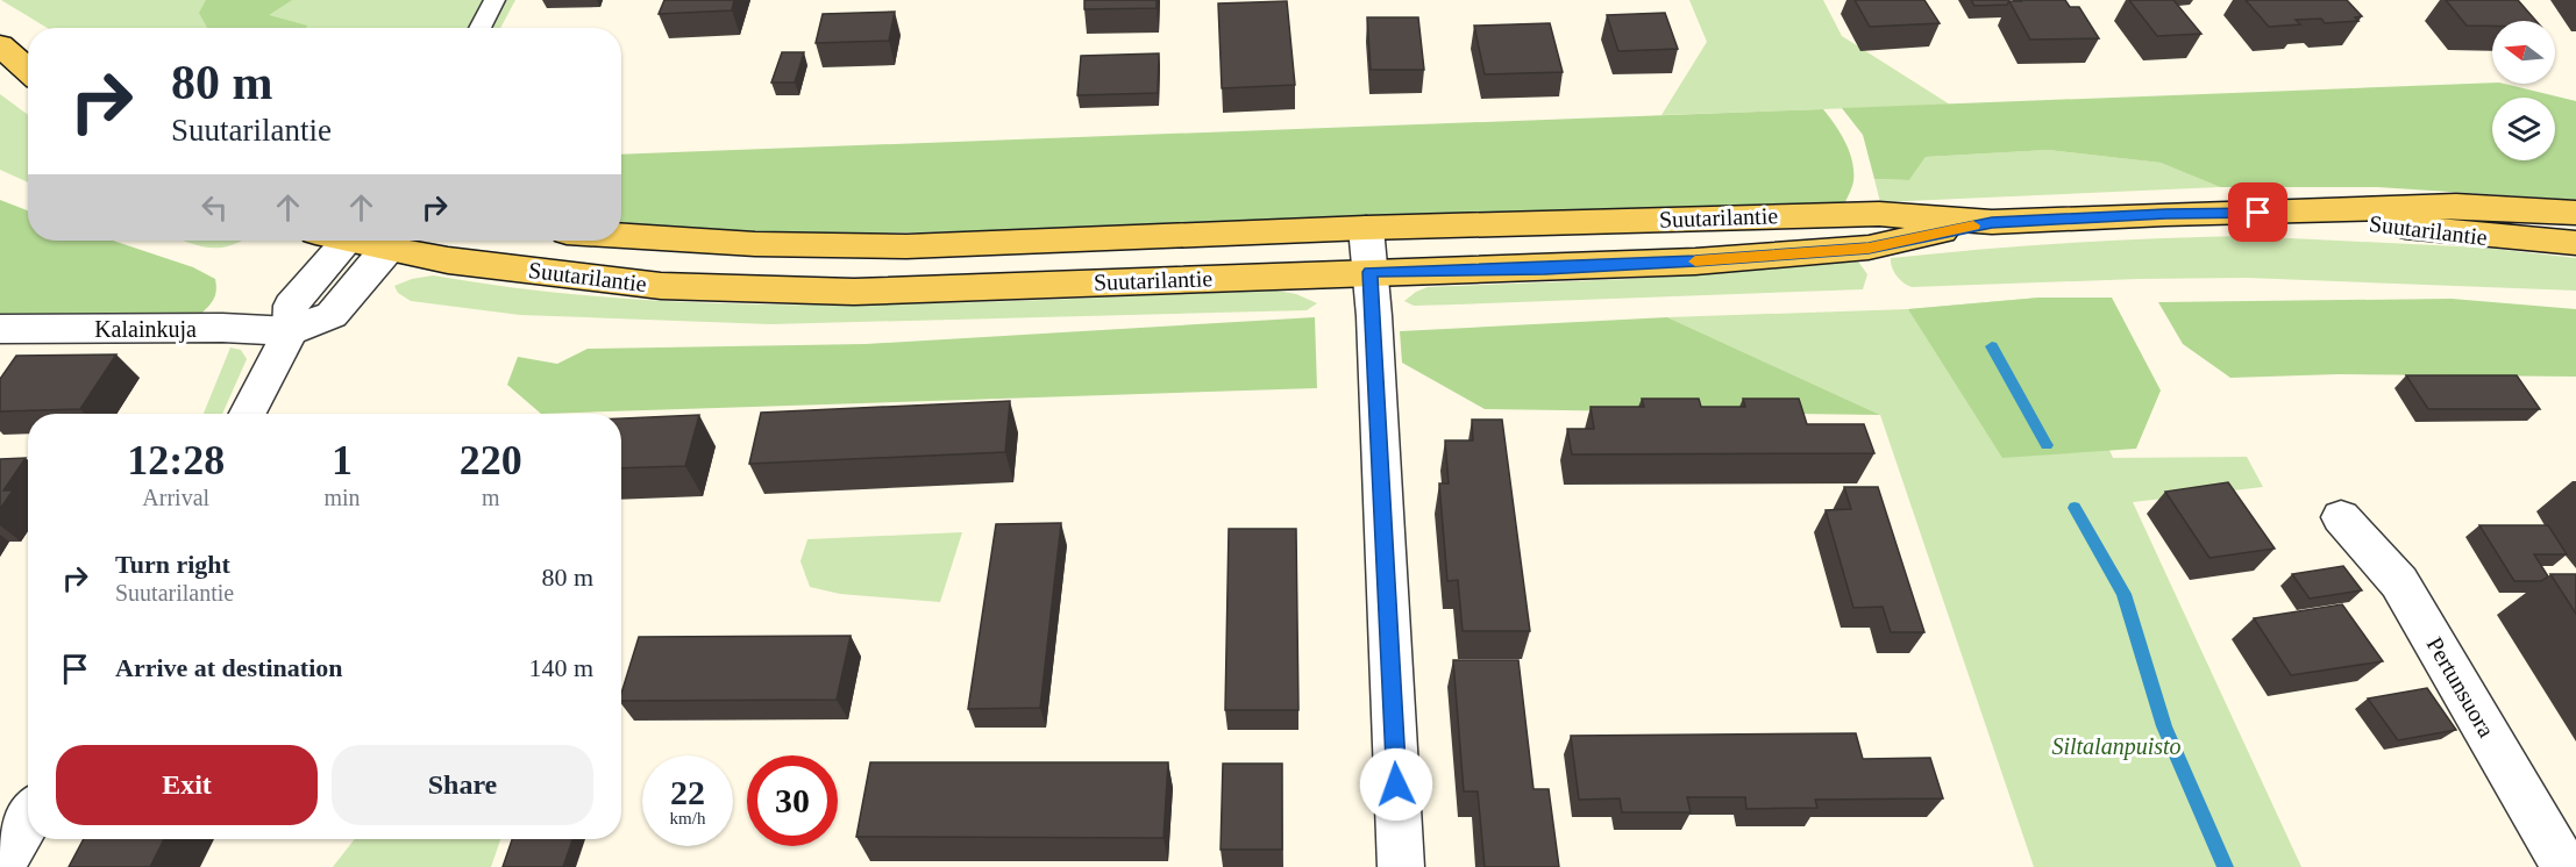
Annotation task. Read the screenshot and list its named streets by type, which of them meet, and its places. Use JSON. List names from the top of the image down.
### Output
{
  "streets": {
    "main road": ["Suutarilantie"],
    "street": ["Kalainkuja", "Pertunsuora"]
  },
  "parks": ["Siltalanpuisto"],
  "north": "left",
  "page": {
    "turn": ["80 m", "Suutarilantie"],
    "eta": [
      "12:28",
      "Arrival",
      "1",
      "min",
      "220",
      "m"
    ],
    "list": [
      {
        "name": "Turn right",
        "note": "Suutarilantie",
        "value": "80 m"
      },
      {
        "name": "Arrive at destination",
        "value": "140 m"
      }
    ],
    "buttons": ["Exit", "Share"],
    "speed": "22 km/h",
    "limit": "30"
  }
}
